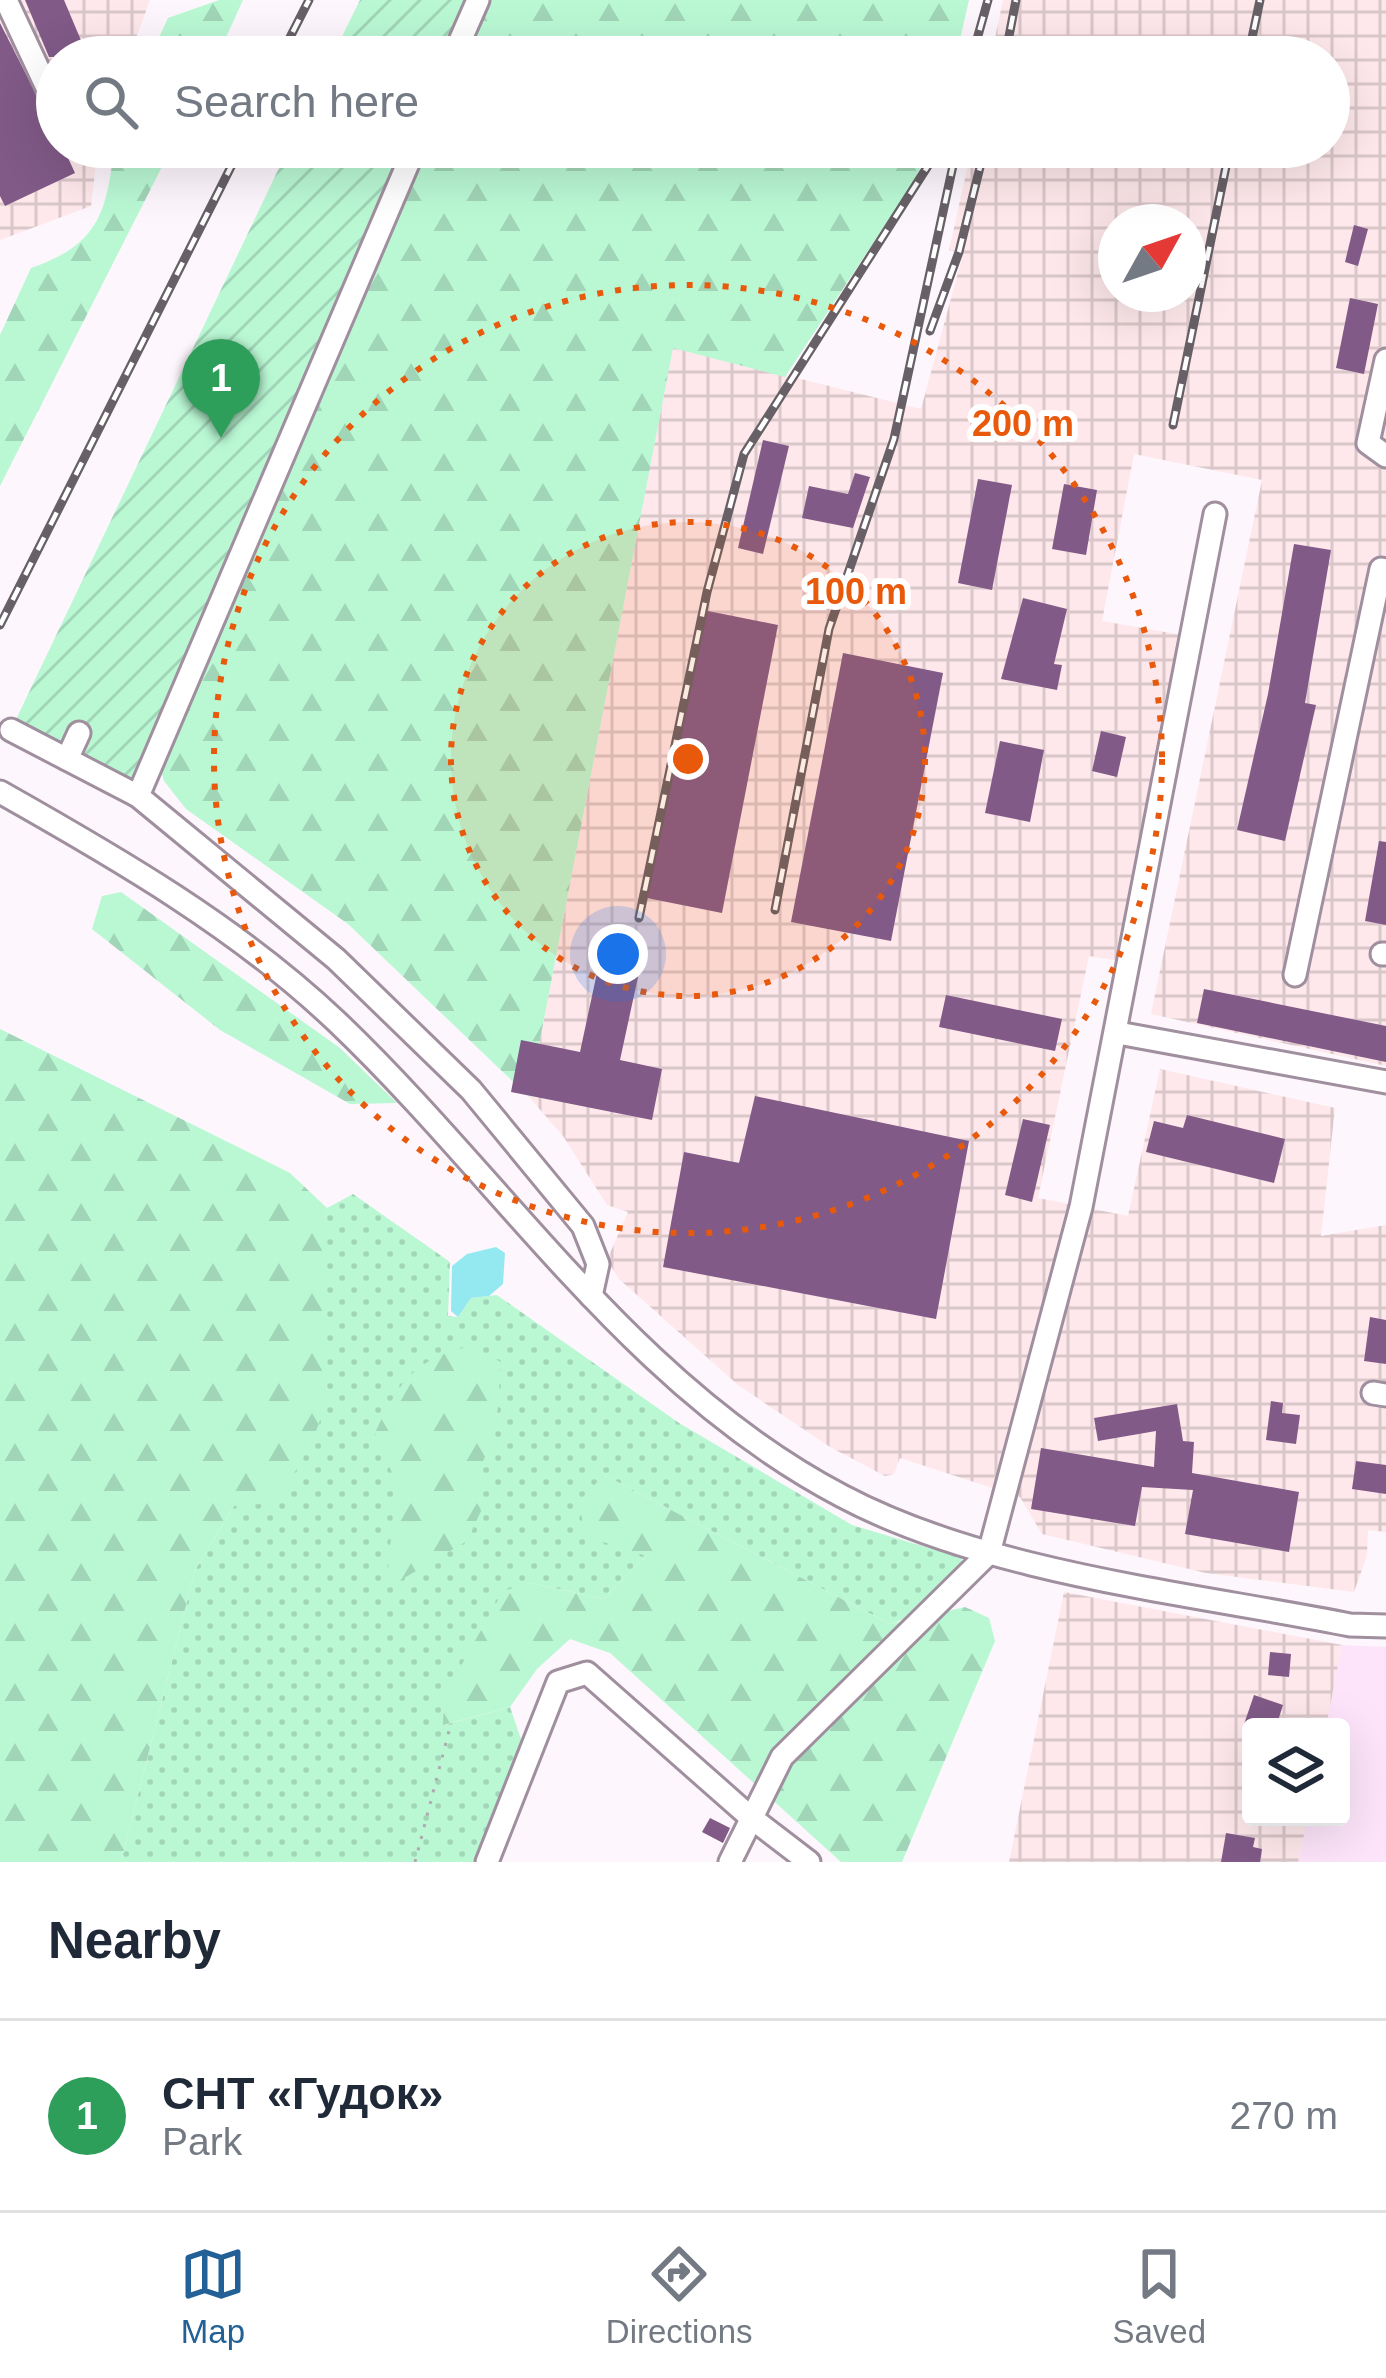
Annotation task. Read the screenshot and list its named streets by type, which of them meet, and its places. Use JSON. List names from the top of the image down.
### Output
{
  "north": "top right",
  "page": {
    "search": "Search here",
    "pins": "1",
    "heading": "Nearby",
    "list": [
      {
        "mark": "1",
        "name": "СНТ «Гудок»",
        "note": "Park",
        "value": "270 m"
      }
    ],
    "nav": ["Map", "Directions", "Saved"]
  },
  "rings": ["200 m", "100 m"]
}
